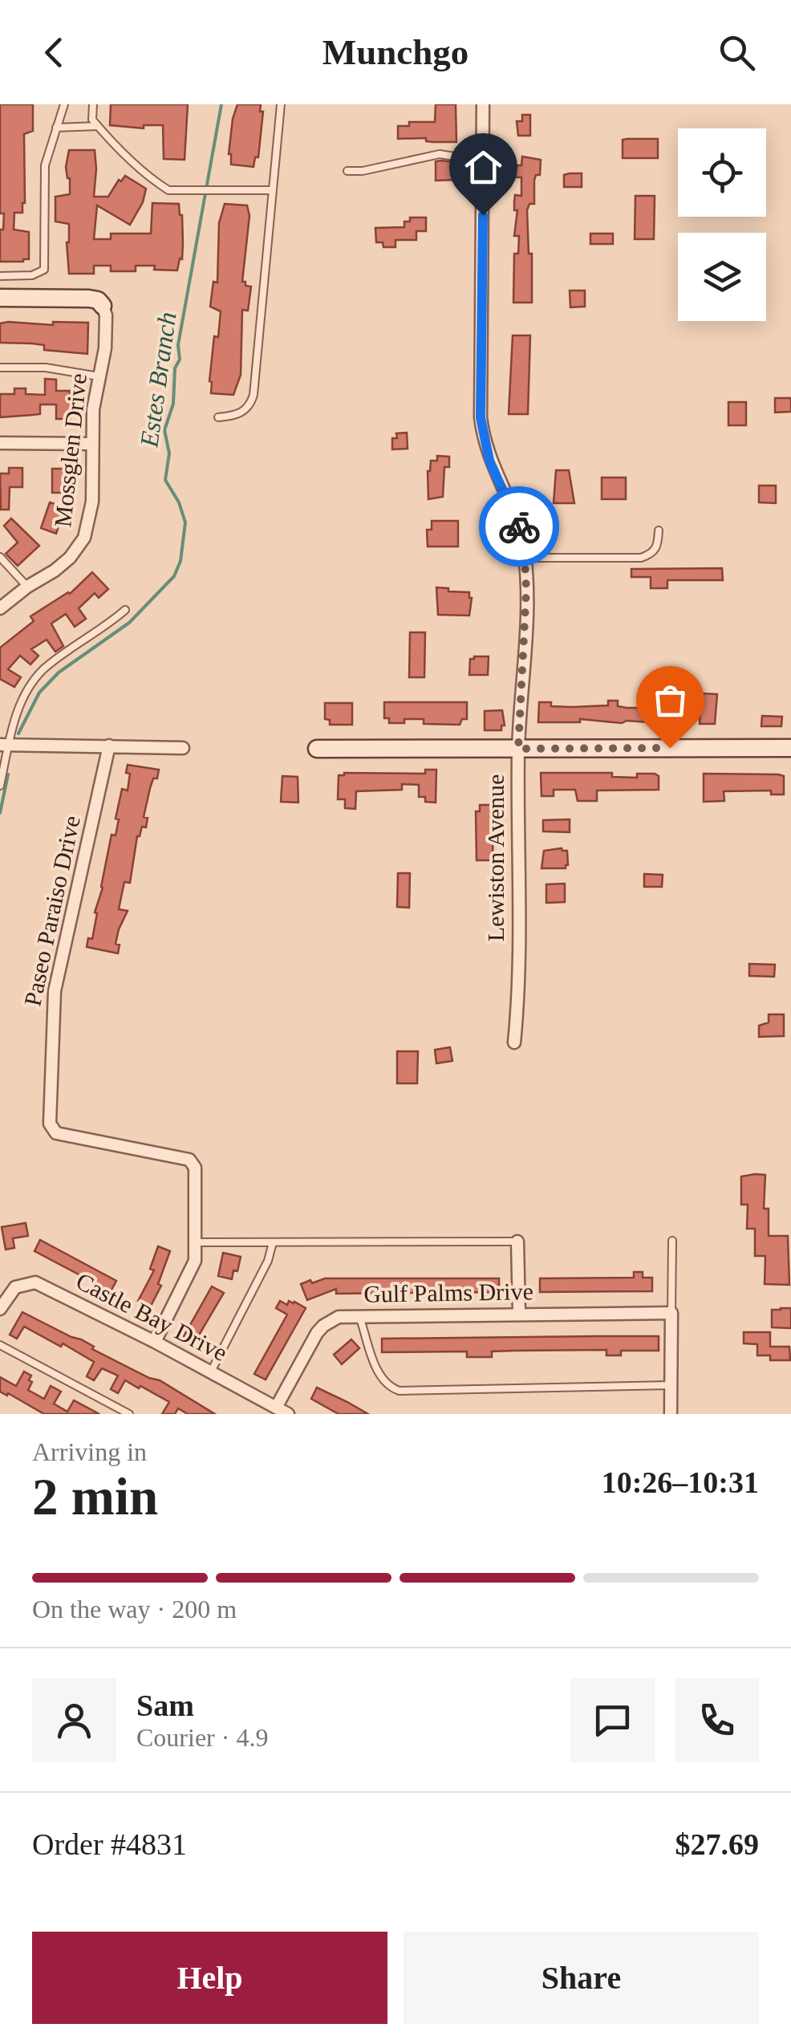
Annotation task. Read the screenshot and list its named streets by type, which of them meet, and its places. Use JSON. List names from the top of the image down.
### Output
{
  "streets": {
    "street": [
      "Mossglen Drive",
      "Lewiston Avenue",
      "Paseo Paraiso Drive",
      "Gulf Palms Drive",
      "Castle Bay Drive"
    ]
  },
  "crossings": [
    ["Gulf Palms Drive", "Castle Bay Drive"]
  ],
  "water": ["Estes Branch"],
  "page": {
    "header": "Munchgo",
    "heading": ["2 min", "Arriving in", "10:26–10:31"],
    "panel": [
      "Sam",
      "Courier · 4.9",
      "Order #4831",
      "$27.69"
    ],
    "bar": "On the way · 200 m",
    "buttons": ["Help", "Share"]
  }
}
